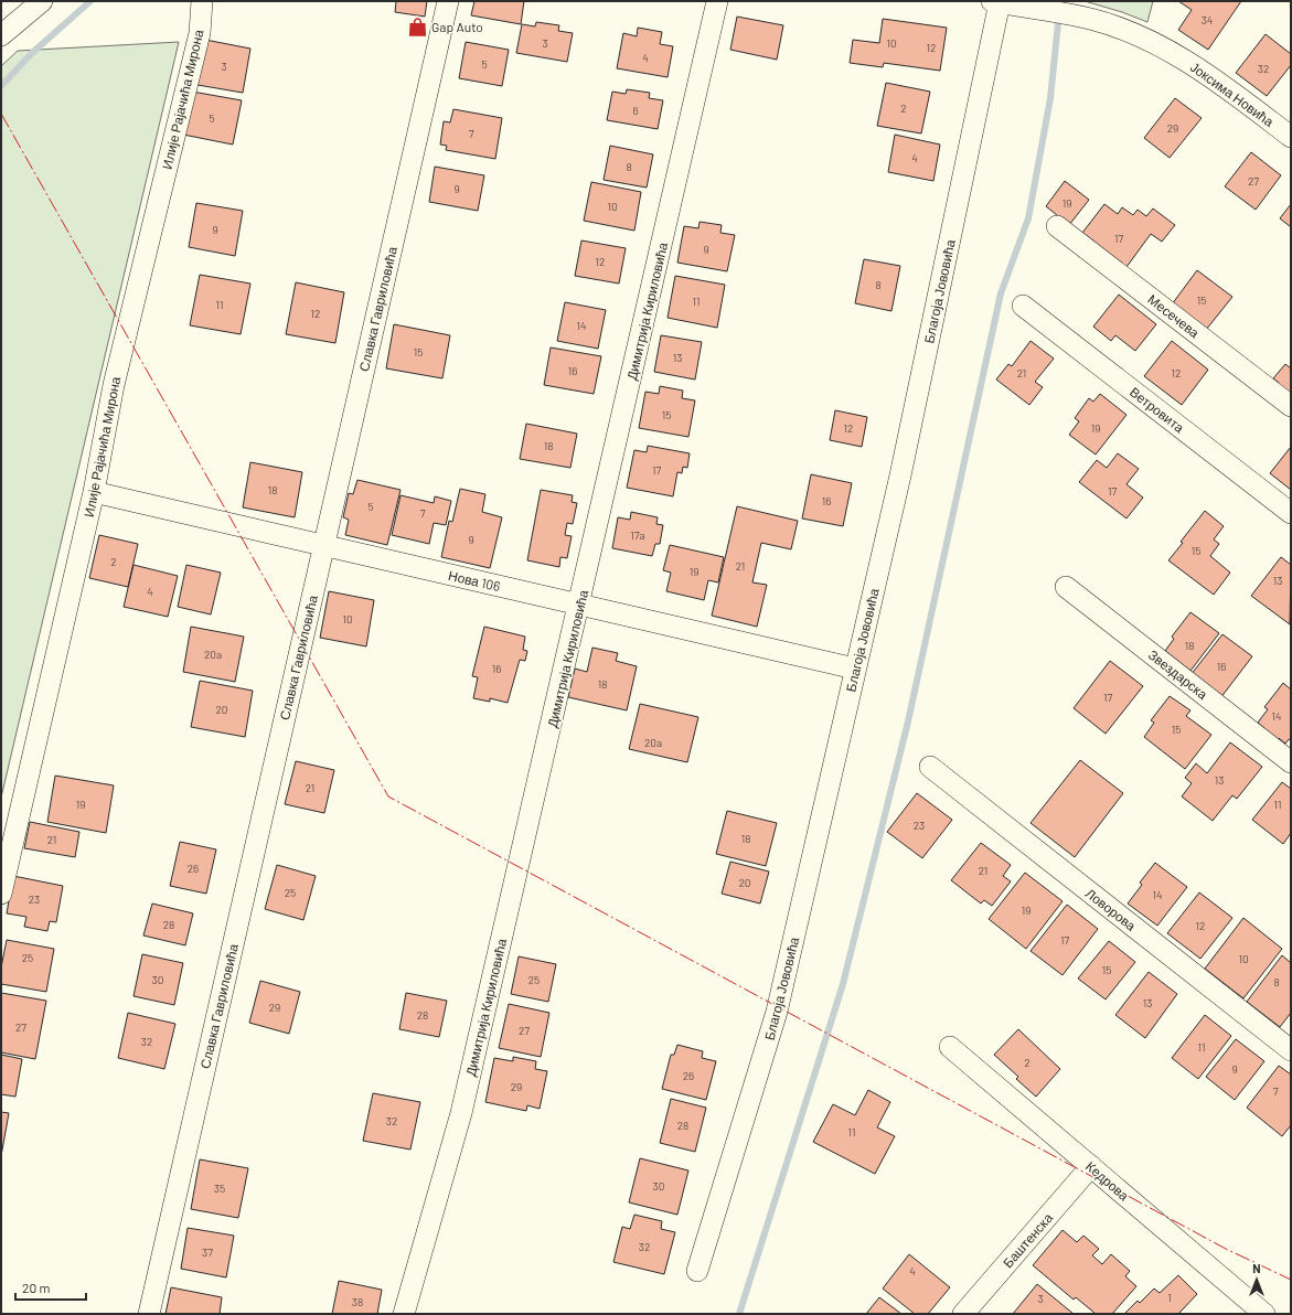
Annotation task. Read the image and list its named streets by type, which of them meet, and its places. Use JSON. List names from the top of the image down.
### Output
{
  "streets": {
    "street": [
      "Јоксима Новића",
      "Илије Рајачића Мирона",
      "Благоја Јововића",
      "Славка Гавриловића",
      "Димитрија Кириловића",
      "Месечева",
      "Ветровита",
      "Нова 106",
      "Звездарска",
      "Ловорова",
      "Кедрова",
      "Баштенска"
    ]
  },
  "crossings": [
    ["Јоксима Новића", "Благоја Јововића"],
    ["Илије Рајачића Мирона", "Нова 106"],
    ["Благоја Јововића", "Нова 106"],
    ["Славка Гавриловића", "Нова 106"],
    ["Димитрија Кириловића", "Нова 106"],
    ["Кедрова", "Баштенска"]
  ],
  "places": {
    "shop": ["Gap Auto"]
  },
  "house_numbers": [
    "34",
    "3",
    "10",
    "12",
    "4",
    "5",
    "3",
    "32",
    "2",
    "6",
    "5",
    "29",
    "7",
    "4",
    "8",
    "27",
    "9",
    "19",
    "10",
    "9",
    "17",
    "9",
    "12",
    "8",
    "15",
    "11",
    "11",
    "12",
    "14",
    "15",
    "13",
    "16",
    "21",
    "12",
    "15",
    "12",
    "19",
    "18",
    "17",
    "18",
    "17",
    "16",
    "5",
    "7",
    "17a",
    "9",
    "15",
    "2",
    "21",
    "19",
    "13",
    "4",
    "10",
    "18",
    "20a",
    "16",
    "16",
    "18",
    "17",
    "20",
    "14",
    "15",
    "20a",
    "13",
    "21",
    "19",
    "11",
    "23",
    "18",
    "21",
    "26",
    "21",
    "20",
    "25",
    "14",
    "23",
    "19",
    "28",
    "12",
    "17",
    "25",
    "10",
    "15",
    "30",
    "25",
    "8",
    "13",
    "29",
    "28",
    "27",
    "27",
    "32",
    "11",
    "2",
    "9",
    "26",
    "29",
    "7",
    "32",
    "28",
    "11",
    "30",
    "35",
    "32",
    "37",
    "4",
    "1",
    "3",
    "38"
  ],
  "scale_bar": "20 m",
  "north": "top"
}
